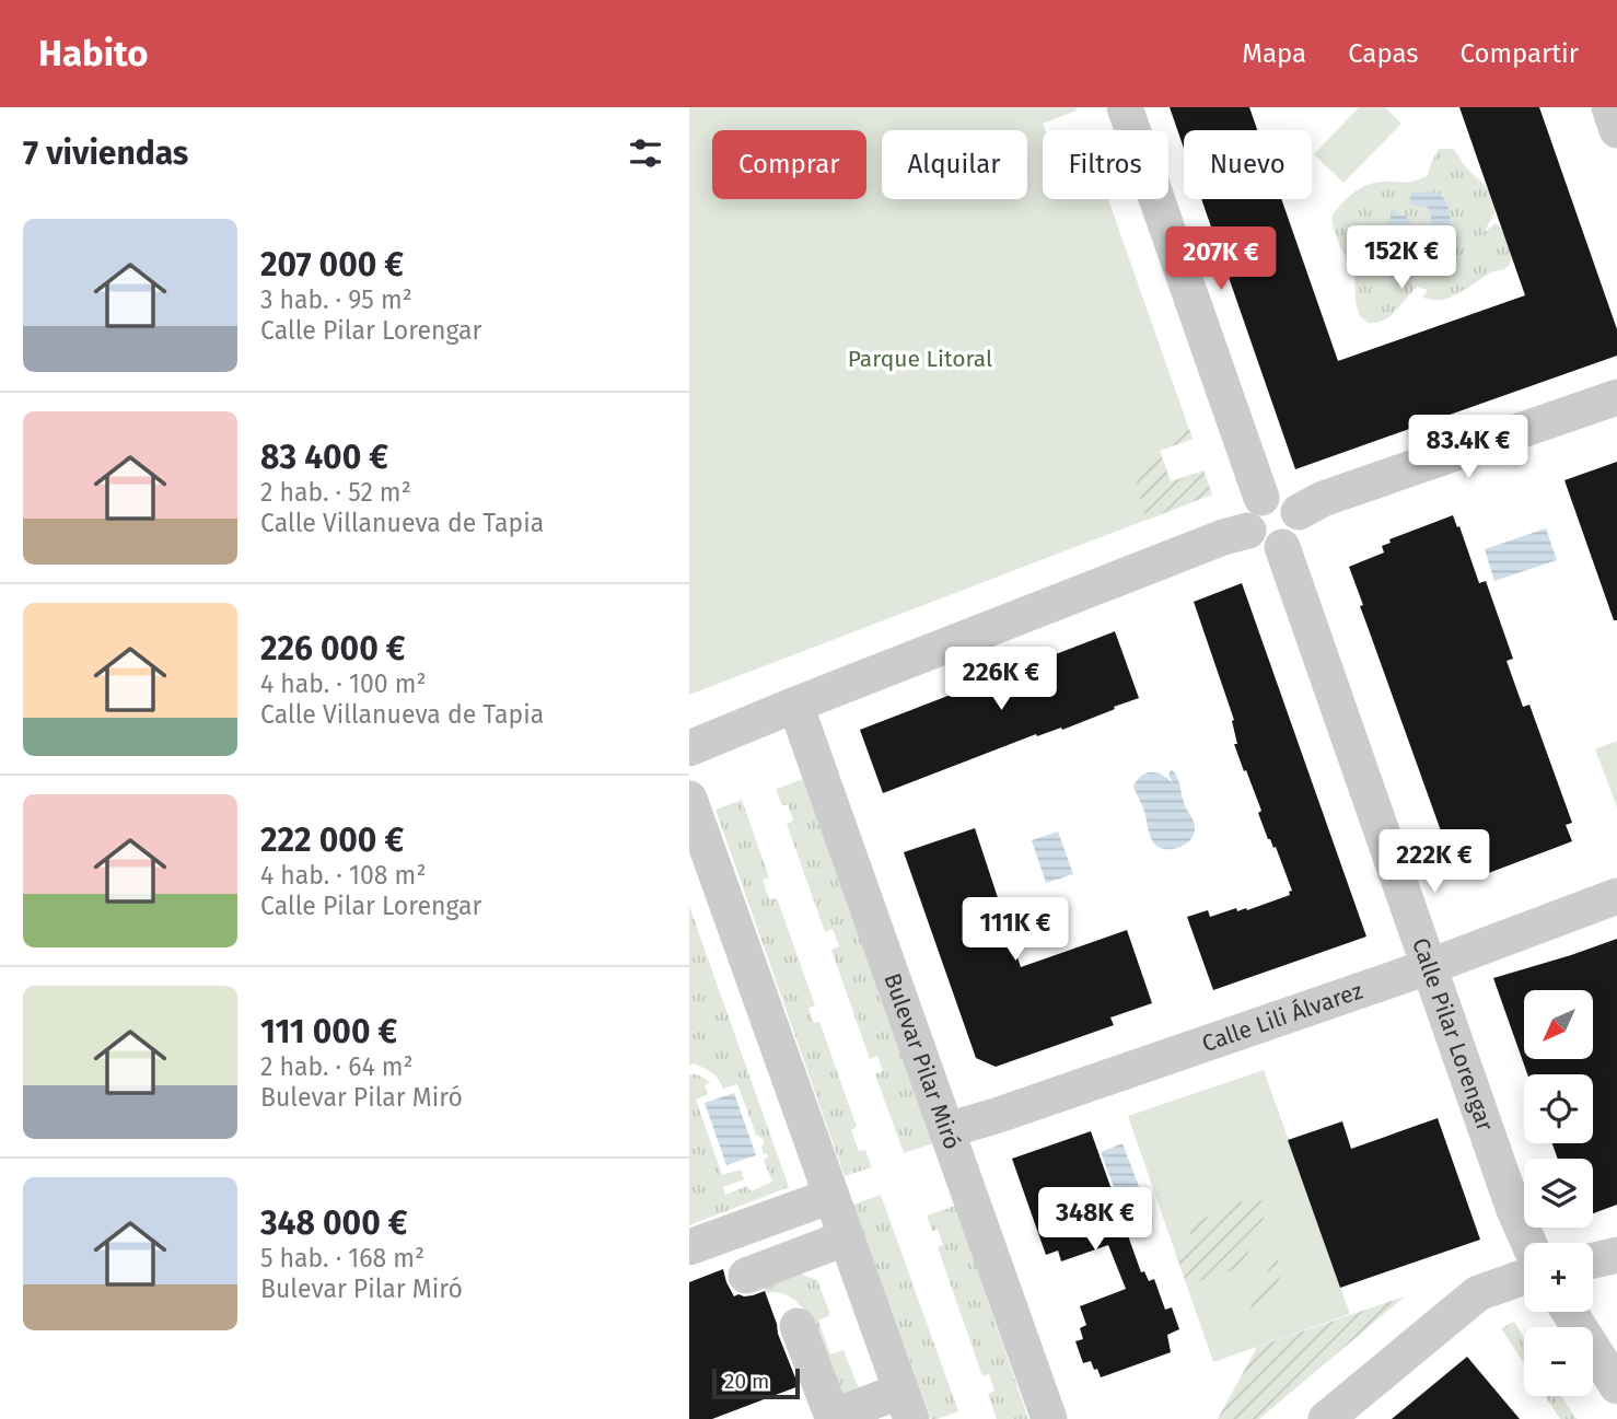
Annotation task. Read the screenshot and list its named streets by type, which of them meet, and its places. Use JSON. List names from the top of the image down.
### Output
{
  "streets": {
    "street": ["Calle Lili Álvarez", "Calle Pilar Lorengar", "Bulevar Pilar Miró"]
  },
  "crossings": [
    ["Calle Lili Álvarez", "Calle Pilar Lorengar"],
    ["Calle Lili Álvarez", "Bulevar Pilar Miró"]
  ],
  "parks": ["Parque Litoral"],
  "scale_bar": "20 m",
  "north": "bottom left",
  "page": {
    "header": "Habito",
    "nav": ["Mapa", "Capas", "Compartir"],
    "heading": "7 viviendas",
    "chip": [
      "Comprar",
      "Alquilar",
      "Filtros",
      "Nuevo"
    ],
    "list": [
      {
        "name": "207 000 €",
        "note": "3 hab. · 95 m² · Calle Pilar Lorengar"
      },
      {
        "name": "83 400 €",
        "note": "2 hab. · 52 m² · Calle Villanueva de Tapia"
      },
      {
        "name": "226 000 €",
        "note": "4 hab. · 100 m² · Calle Villanueva de Tapia"
      },
      {
        "name": "222 000 €",
        "note": "4 hab. · 108 m² · Calle Pilar Lorengar"
      },
      {
        "name": "111 000 €",
        "note": "2 hab. · 64 m² · Bulevar Pilar Miró"
      },
      {
        "name": "348 000 €",
        "note": "5 hab. · 168 m² · Bulevar Pilar Miró"
      }
    ],
    "price": [
      "152K €",
      "207K €",
      "83.4K €",
      "226K €",
      "222K €",
      "111K €",
      "348K €"
    ],
    "map_buttons": ["+", "−"],
    "scale": "20 m"
  }
}
